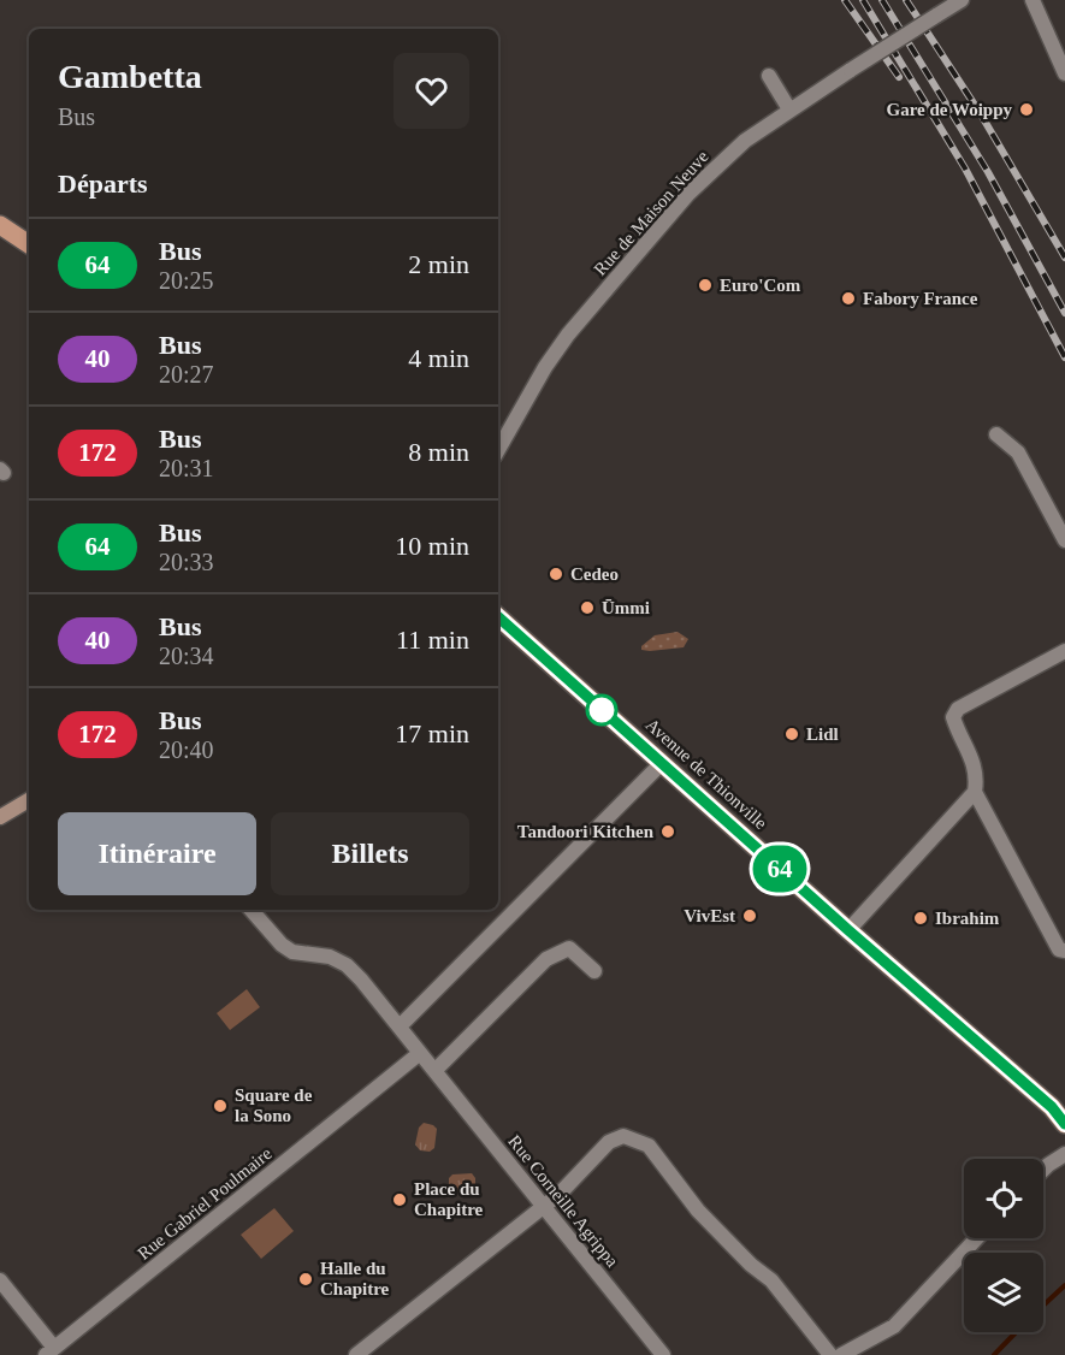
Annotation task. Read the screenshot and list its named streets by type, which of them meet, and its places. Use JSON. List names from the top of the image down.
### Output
{
  "streets": {
    "main road": ["Avenue de Thionville"],
    "street": ["Rue de Maison Neuve", "Rue Corneille Agrippa", "Rue Gabriel Poulmaire"]
  },
  "crossings": [
    ["Rue Corneille Agrippa", "Rue Gabriel Poulmaire"]
  ],
  "places": [
    "Gare de Woippy",
    "Euro'Com",
    "Fabory France",
    "Cedeo",
    "Ūmmi",
    "Lidl",
    "Tandoori Kitchen",
    "VivEst",
    "Ibrahim",
    "Square de la Sono",
    "Place du Chapitre",
    "Halle du Chapitre"
  ],
  "lines": ["bus line 64"],
  "page": {
    "on_map": "64",
    "heading": [
      ["Gambetta", "Bus"],
      "Départs"
    ],
    "list": [
      {
        "mark": "64",
        "name": "Bus",
        "note": "20:25",
        "value": "2 min"
      },
      {
        "mark": "40",
        "name": "Bus",
        "note": "20:27",
        "value": "4 min"
      },
      {
        "mark": "172",
        "name": "Bus",
        "note": "20:31",
        "value": "8 min"
      },
      {
        "mark": "64",
        "name": "Bus",
        "note": "20:33",
        "value": "10 min"
      },
      {
        "mark": "40",
        "name": "Bus",
        "note": "20:34",
        "value": "11 min"
      },
      {
        "mark": "172",
        "name": "Bus",
        "note": "20:40",
        "value": "17 min"
      }
    ],
    "buttons": ["Itinéraire", "Billets"]
  }
}
